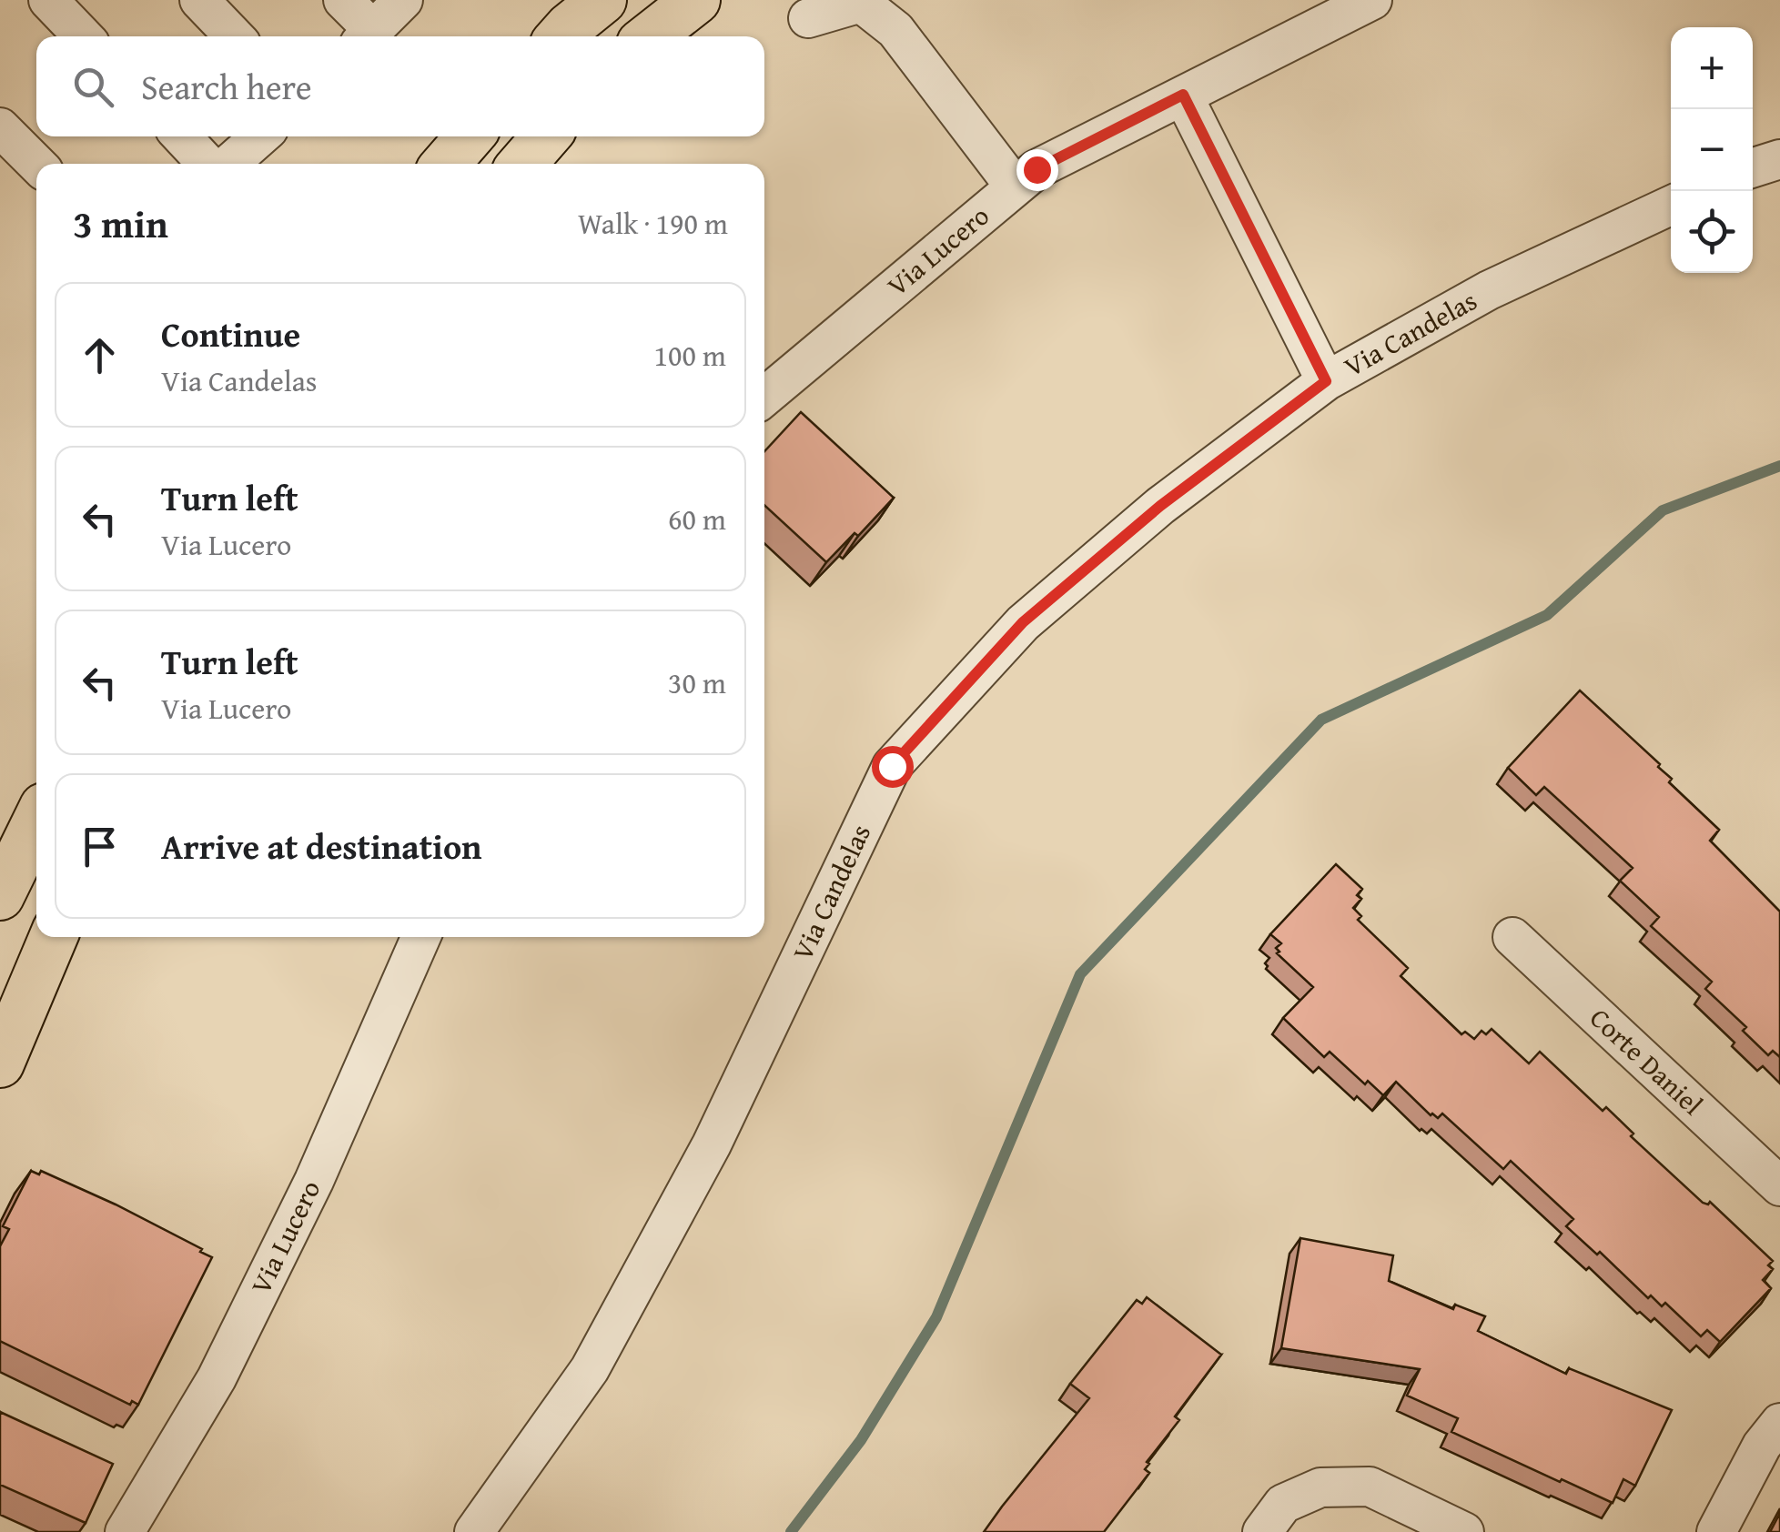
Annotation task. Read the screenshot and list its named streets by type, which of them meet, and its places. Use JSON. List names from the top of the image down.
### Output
{
  "streets": {
    "street": ["Via Lucero", "Via Candelas", "Corte Daniel"]
  },
  "page": {
    "map_buttons": ["+", "−"],
    "search": "Search here",
    "heading": ["3 min", "Walk · 190 m"],
    "list": [
      ["Continue", "Via Candelas", "100 m"],
      ["Turn left", "Via Lucero", "60 m"],
      ["Turn left", "Via Lucero", "30 m"],
      "Arrive at destination"
    ]
  }
}
